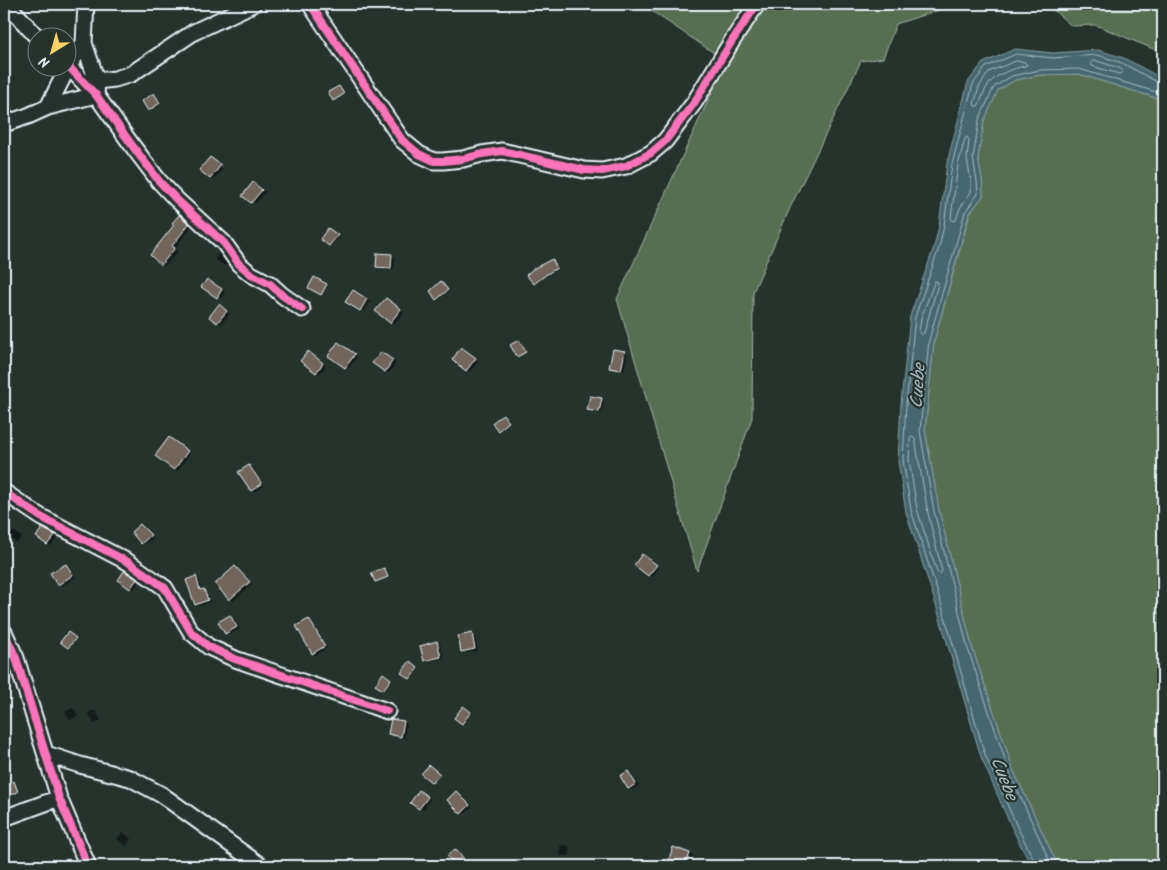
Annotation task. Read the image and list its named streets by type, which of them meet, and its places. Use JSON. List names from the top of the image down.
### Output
{
  "water": ["Cuebe"],
  "north": "bottom left"
}
